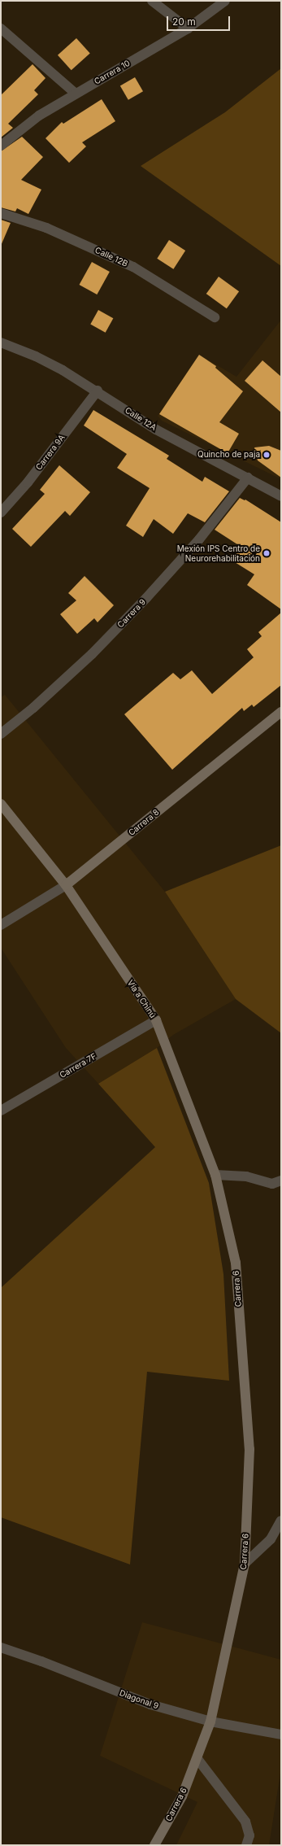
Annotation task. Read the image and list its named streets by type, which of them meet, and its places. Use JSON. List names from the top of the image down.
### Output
{
  "streets": {
    "main road": ["Carrera 8", "Vía a Chinú", "Carrera 6"],
    "street": [
      "Carrera 10",
      "Calle 12B",
      "Calle 12A",
      "Carrera 9A",
      "Carrera 9",
      "Carrera 7F",
      "Diagonal 9"
    ]
  },
  "crossings": [
    ["Calle 12A", "Carrera 9A"],
    ["Calle 12A", "Carrera 9"],
    ["Carrera 8", "Vía a Chinú"],
    ["Vía a Chinú", "Carrera 7F"],
    ["Vía a Chinú", "Carrera 6"],
    ["Carrera 6", "Diagonal 9"]
  ],
  "places": ["Quincho de paja", "Mexión IPS Centro de Neurorehabilitación"],
  "scale_bar": "20 m"
}
